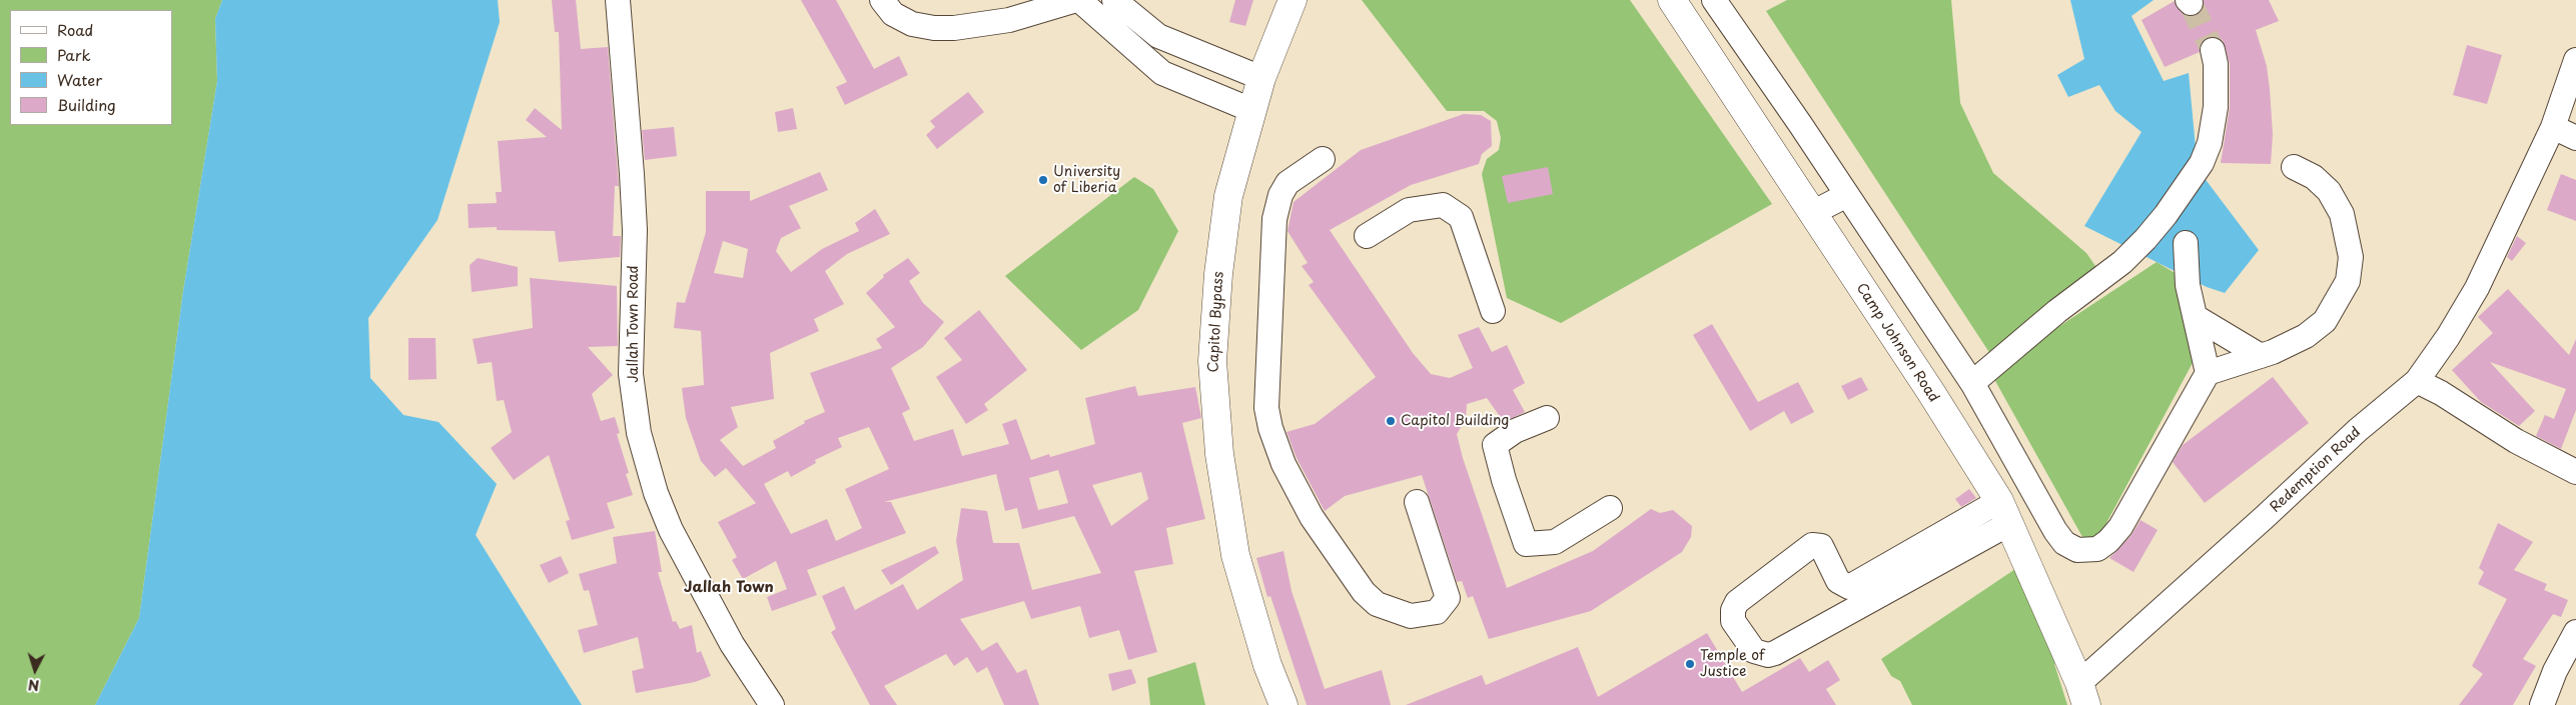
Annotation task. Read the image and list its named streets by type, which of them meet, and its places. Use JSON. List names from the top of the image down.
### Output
{
  "streets": {
    "main road": ["Capitol Bypass", "Camp Johnson Road"],
    "street": ["Jallah Town Road", "Redemption Road"]
  },
  "crossings": [
    ["Camp Johnson Road", "Redemption Road"]
  ],
  "districts": ["Jallah Town"],
  "places": ["University of Liberia", "Capitol Building", "Temple of Justice"],
  "legend": [
    "Road",
    "Park",
    "Water",
    "Building"
  ],
  "north": "bottom"
}
